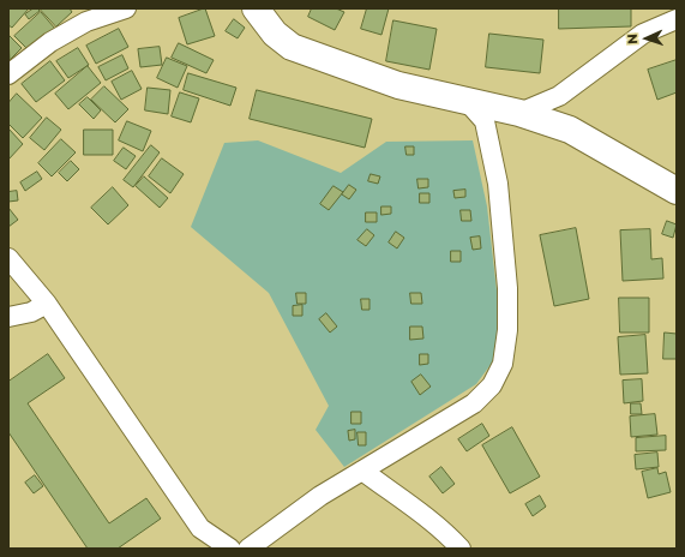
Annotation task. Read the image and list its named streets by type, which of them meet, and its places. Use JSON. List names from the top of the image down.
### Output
{
  "north": "left"
}
